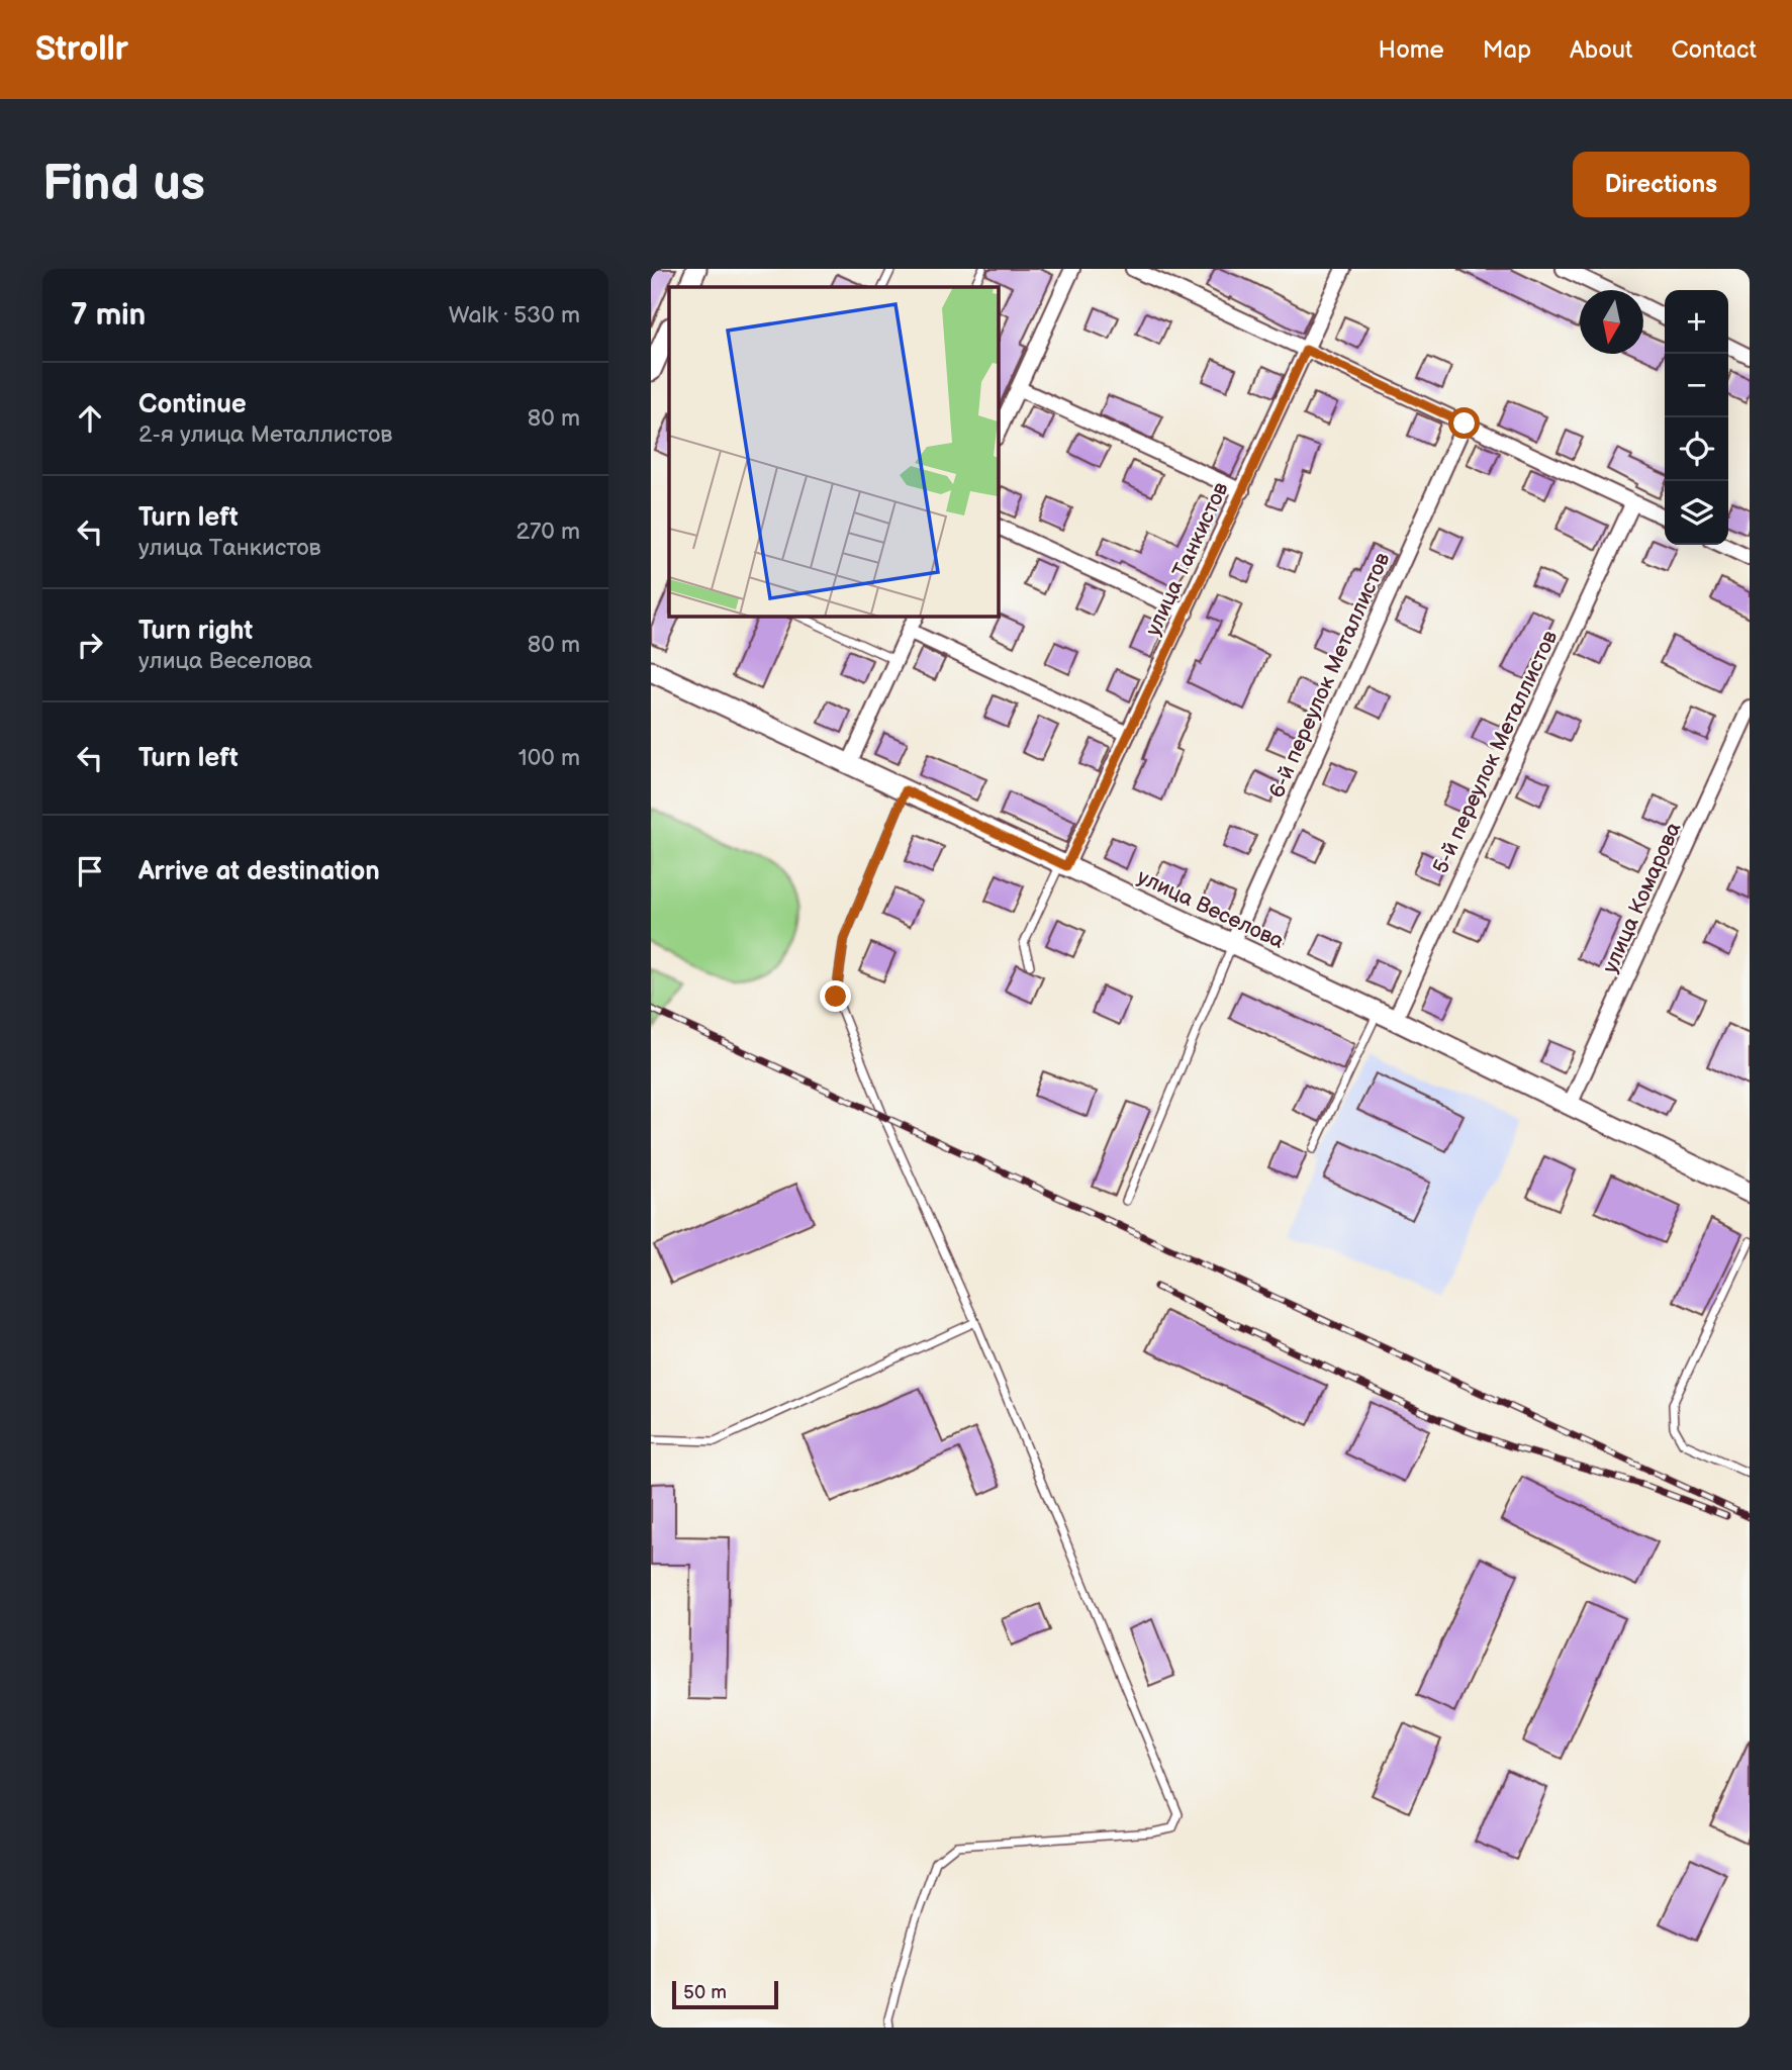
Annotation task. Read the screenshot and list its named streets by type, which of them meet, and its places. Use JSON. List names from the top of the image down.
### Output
{
  "streets": {
    "street": [
      "улица Танкистов",
      "6-й переулок Металлистов",
      "5-й переулок Металлистов",
      "улица Комарова",
      "улица Веселова"
    ]
  },
  "crossings": [
    ["улица Танкистов", "улица Веселова"],
    ["6-й переулок Металлистов", "улица Веселова"],
    ["5-й переулок Металлистов", "улица Веселова"],
    ["улица Комарова", "улица Веселова"]
  ],
  "scale_bar": "50 m",
  "north": "bottom",
  "page": {
    "header": "Strollr",
    "nav": [
      "Home",
      "Map",
      "About",
      "Contact"
    ],
    "buttons": "Directions",
    "title": "Find us",
    "heading": ["7 min", "Walk · 530 m"],
    "map_buttons": ["+", "−"],
    "list": [
      ["Continue", "2-я улица Металлистов", "80 m"],
      ["Turn left", "улица Танкистов", "270 m"],
      ["Turn right", "улица Веселова", "80 m"],
      ["Turn left", "100 m"],
      "Arrive at destination"
    ],
    "scale": "50 m"
  }
}
